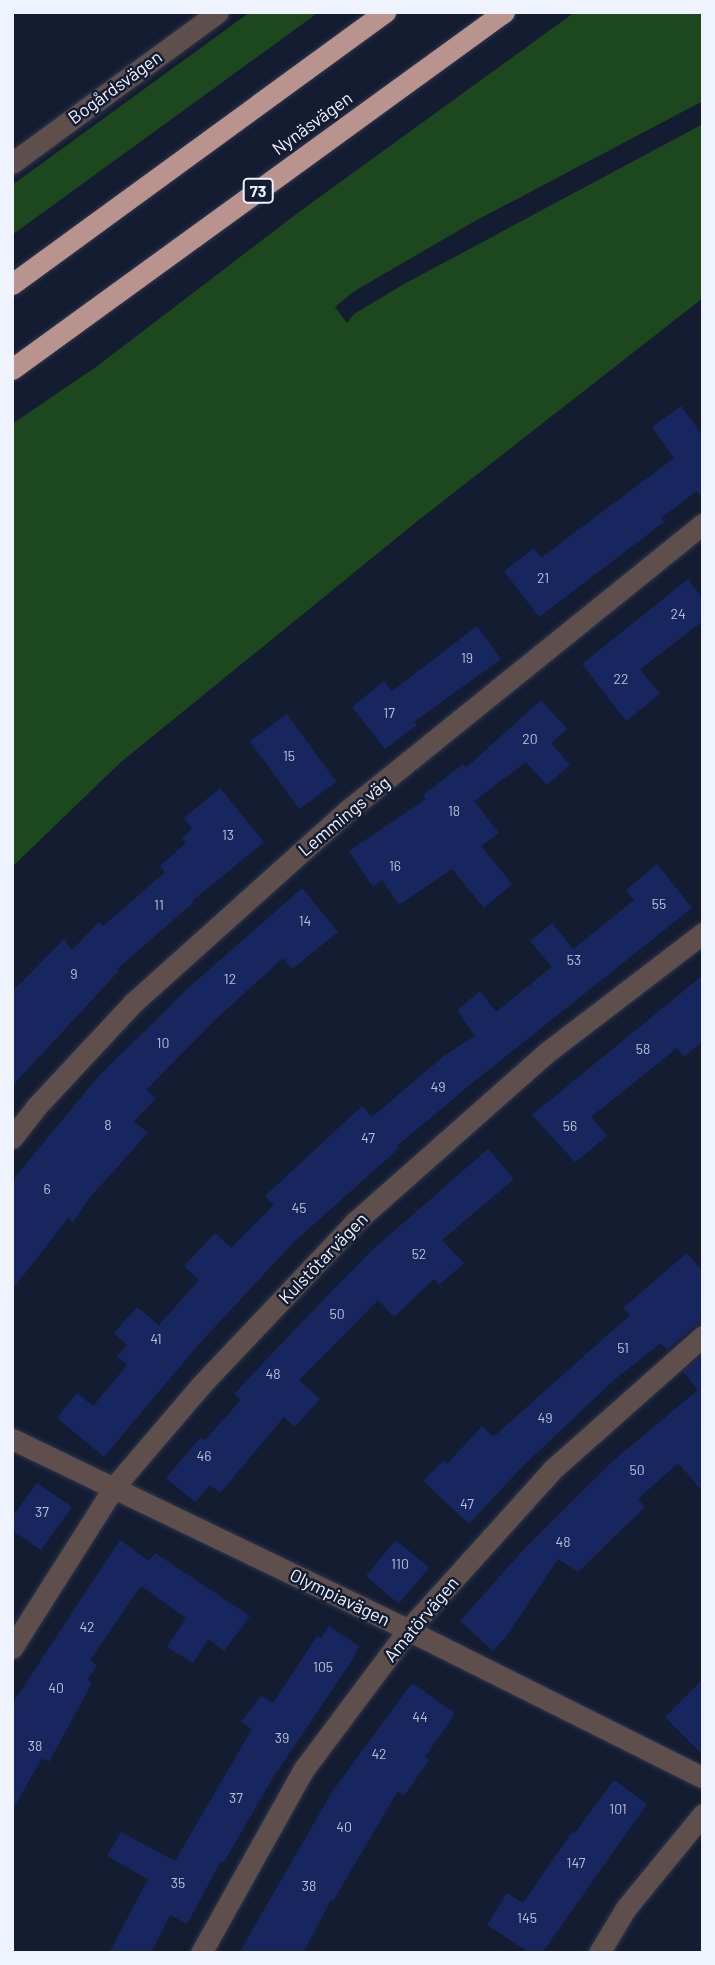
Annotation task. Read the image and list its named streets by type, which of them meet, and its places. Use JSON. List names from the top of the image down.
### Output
{
  "streets": {
    "highway": ["Nynäsvägen", "73"],
    "street": [
      "Bogårdsvägen",
      "Lemmings väg",
      "Kulstötarvägen",
      "Olympiavägen",
      "Amatörvägen"
    ]
  },
  "crossings": [
    ["Kulstötarvägen", "Olympiavägen"],
    ["Olympiavägen", "Amatörvägen"]
  ],
  "house_numbers": [
    "21",
    "24",
    "19",
    "22",
    "17",
    "20",
    "15",
    "18",
    "13",
    "16",
    "55",
    "11",
    "14",
    "53",
    "9",
    "12",
    "10",
    "58",
    "49",
    "8",
    "56",
    "47",
    "6",
    "45",
    "52",
    "50",
    "41",
    "51",
    "48",
    "49",
    "46",
    "50",
    "47",
    "37",
    "48",
    "110",
    "42",
    "105",
    "40",
    "44",
    "39",
    "38",
    "42",
    "37",
    "101",
    "40",
    "147",
    "35",
    "38",
    "145"
  ]
}
